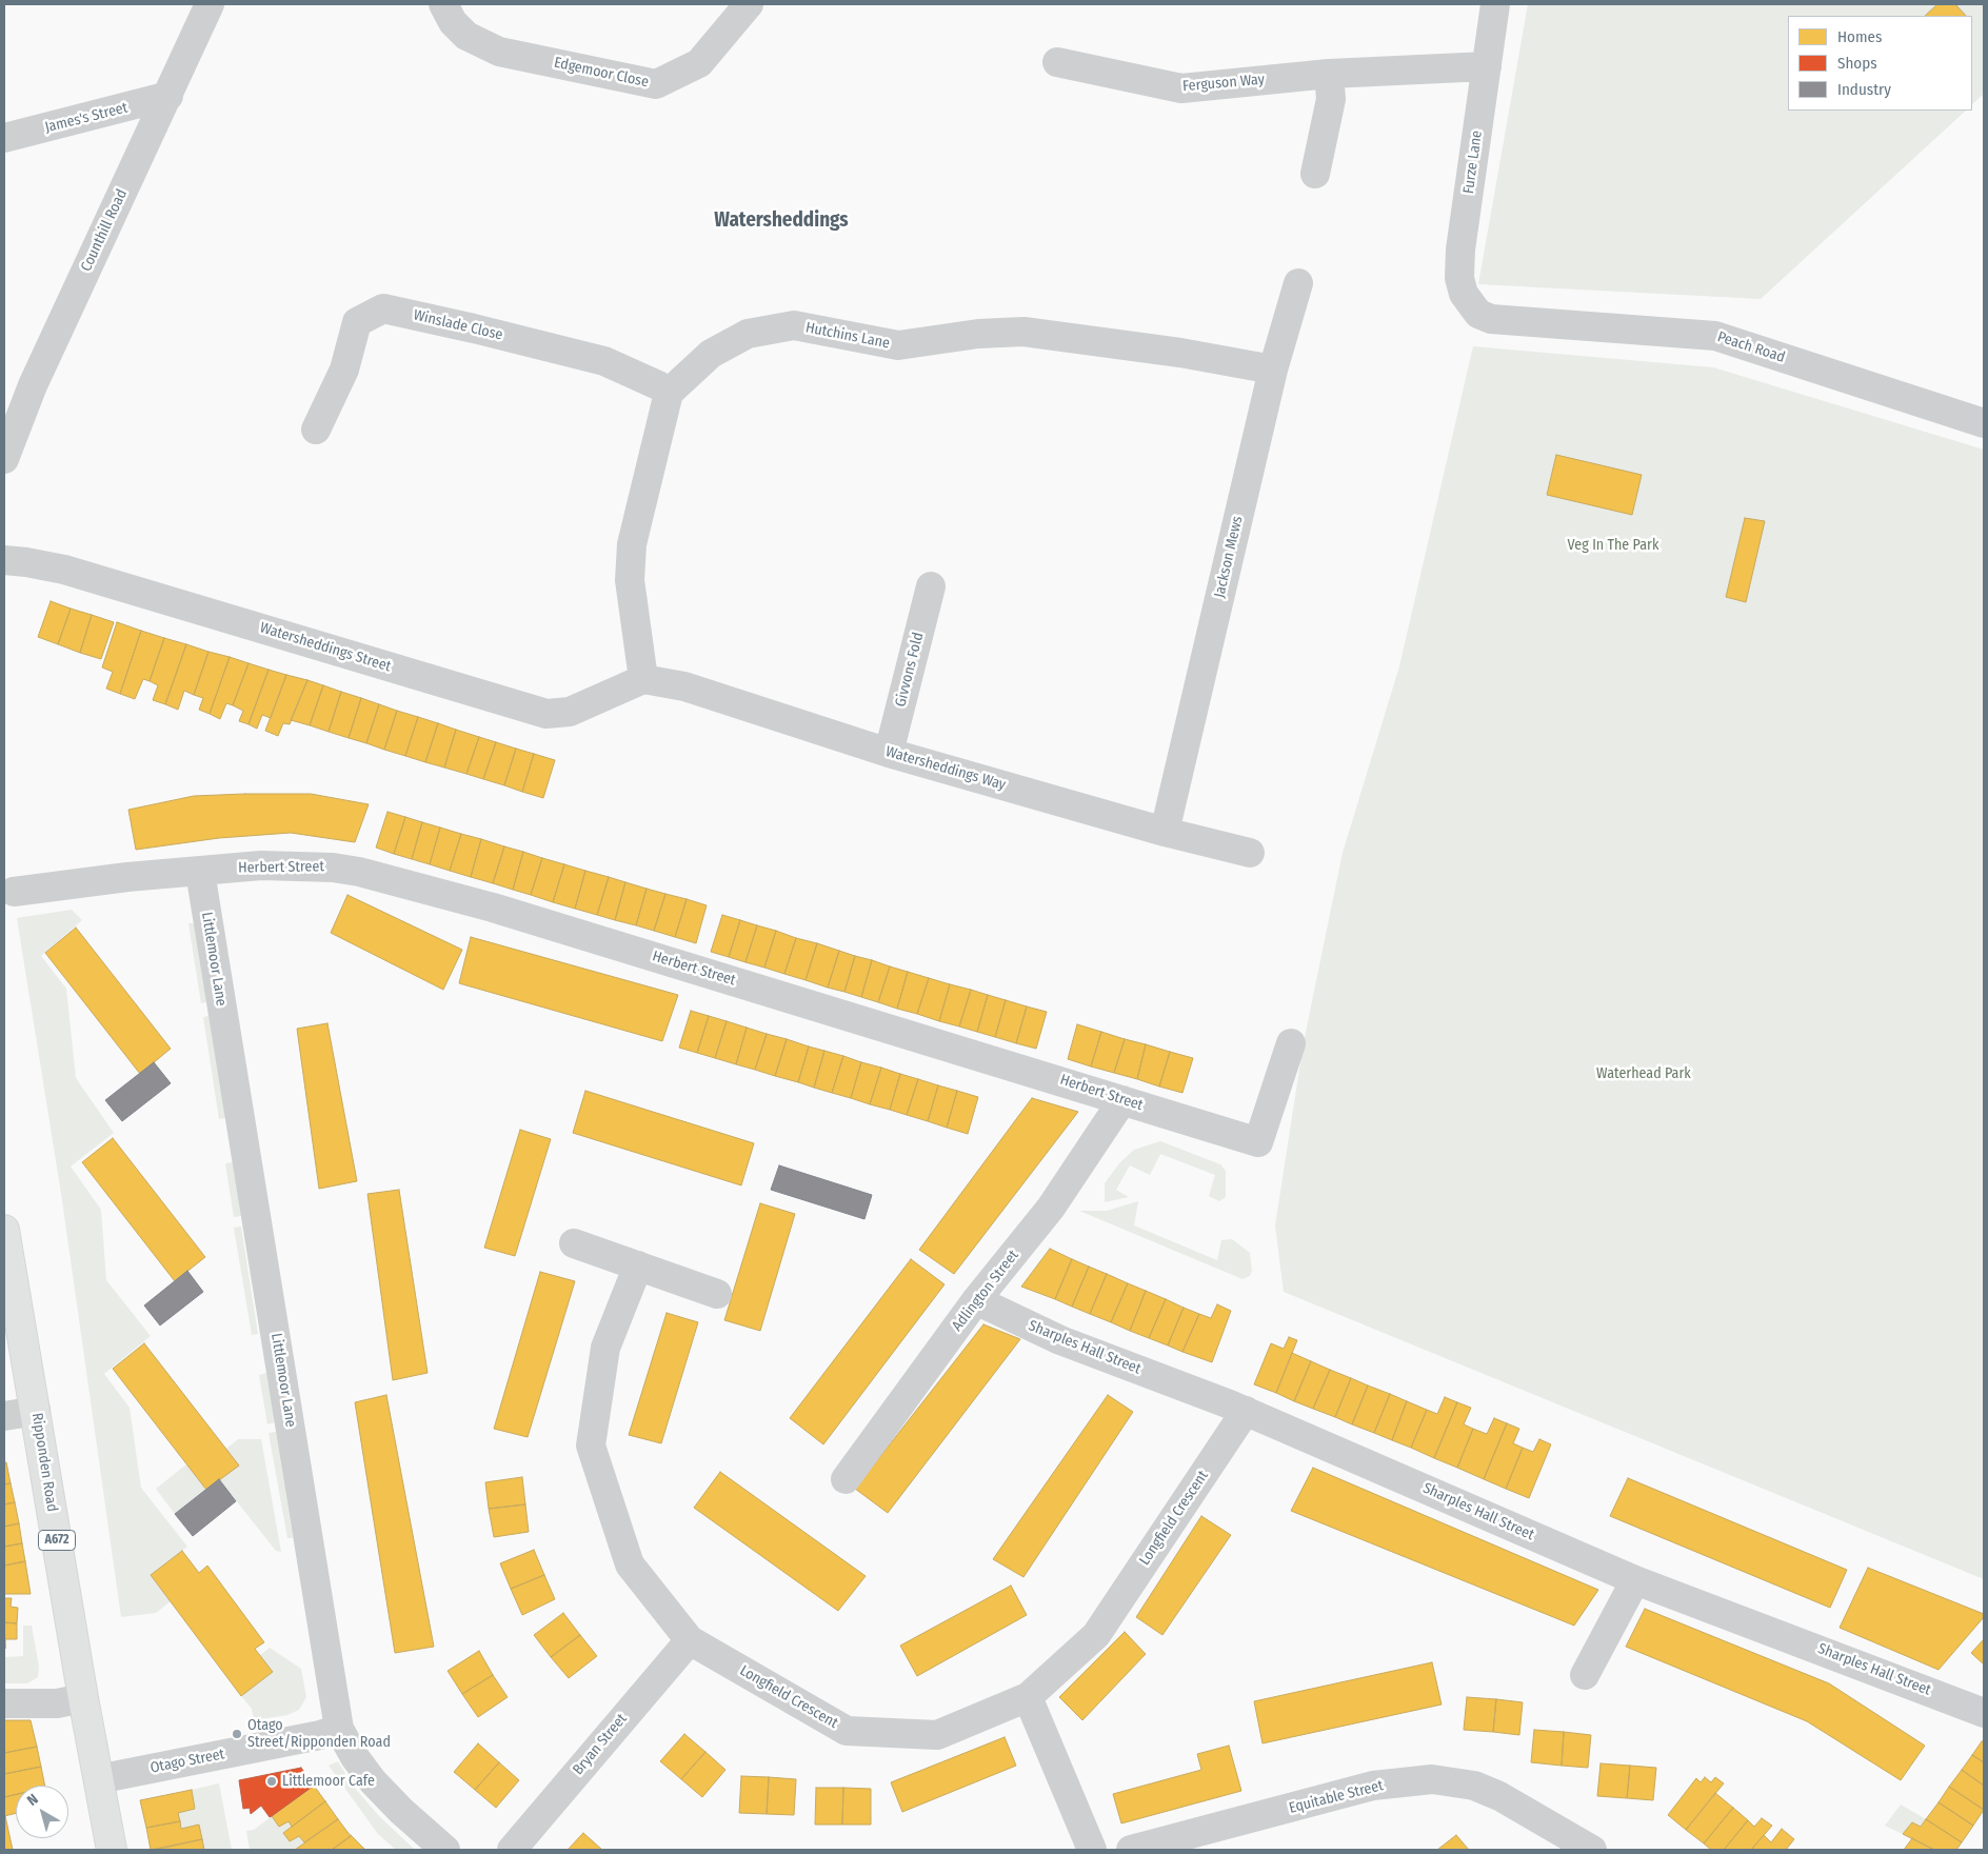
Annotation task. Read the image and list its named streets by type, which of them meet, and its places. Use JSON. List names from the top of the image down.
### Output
{
  "streets": {
    "main road": ["Ripponden Road", "A672"],
    "street": [
      "Edgemoor Close",
      "Ferguson Way",
      "James's Street",
      "Furze Lane",
      "Counthill Road",
      "Winslade Close",
      "Hutchins Lane",
      "Peach Road",
      "Jackson Mews",
      "Watersheddings Street",
      "Givvons Fold",
      "Watersheddings Way",
      "Herbert Street",
      "Littlemoor Lane",
      "Adlington Street",
      "Sharples Hall Street",
      "Longfield Crescent",
      "Bryan Street",
      "Otago Street",
      "Equitable Street"
    ]
  },
  "crossings": [
    ["Ferguson Way", "Furze Lane"],
    ["James's Street", "Counthill Road"],
    ["Furze Lane", "Peach Road"],
    ["Winslade Close", "Hutchins Lane"],
    ["Hutchins Lane", "Jackson Mews"],
    ["Jackson Mews", "Watersheddings Way"],
    ["Watersheddings Street", "Watersheddings Way"],
    ["Givvons Fold", "Watersheddings Way"],
    ["Herbert Street", "Littlemoor Lane"],
    ["Herbert Street", "Adlington Street"],
    ["Littlemoor Lane", "Otago Street"],
    ["Adlington Street", "Sharples Hall Street"],
    ["Sharples Hall Street", "Longfield Crescent"],
    ["Ripponden Road", "Otago Street"],
    ["Longfield Crescent", "Bryan Street"]
  ],
  "districts": ["Watersheddings"],
  "parks": ["Veg In The Park", "Waterhead Park"],
  "places": ["Otago Street/Ripponden Road", "Littlemoor Cafe"],
  "legend": ["Homes", "Shops", "Industry"],
  "north": "top left"
}
